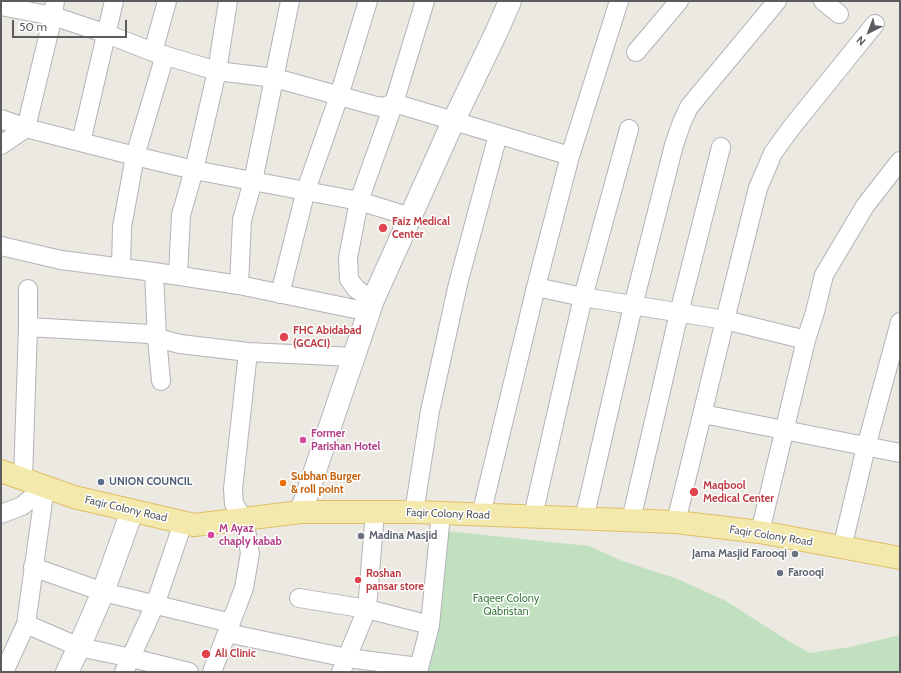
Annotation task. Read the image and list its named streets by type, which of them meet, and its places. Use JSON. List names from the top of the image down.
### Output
{
  "streets": {
    "main road": ["Faqir Colony Road"]
  },
  "parks": ["Faqeer Colony Qabristan"],
  "places": [
    "Faiz Medical Center",
    "FHC Abidabad (GCACI)",
    "Former Parishan Hotel",
    "UNION COUNCIL",
    "Subhan Burger & roll point",
    "Maqbool Medical Center",
    "M Ayaz chaply kabab",
    "Madina Masjid",
    "Jama Masjid Farooqi",
    "Farooqi",
    "Roshan pansar store",
    "Ali Clinic"
  ],
  "scale_bar": "50 m",
  "north": "bottom left"
}
